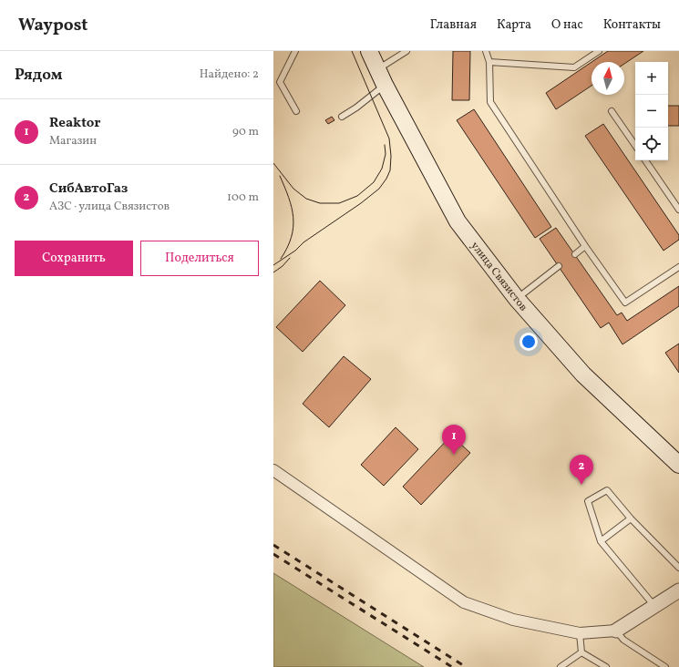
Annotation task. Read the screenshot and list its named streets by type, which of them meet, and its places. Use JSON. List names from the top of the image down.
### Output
{
  "streets": {
    "main road": ["улица Связистов"]
  },
  "north": "top",
  "page": {
    "header": "Waypost",
    "nav": [
      "Главная",
      "Карта",
      "О нас",
      "Контакты"
    ],
    "heading": ["Рядом", "Найдено: 2"],
    "map_buttons": ["+", "−"],
    "list": [
      {
        "mark": "1",
        "name": "Reaktor",
        "note": "Магазин",
        "value": "90 m"
      },
      {
        "mark": "2",
        "name": "СибАвтоГаз",
        "note": "АЗС · улица Связистов",
        "value": "100 m"
      }
    ],
    "buttons": ["Сохранить", "Поделиться"],
    "pins": ["1", "2"]
  }
}
